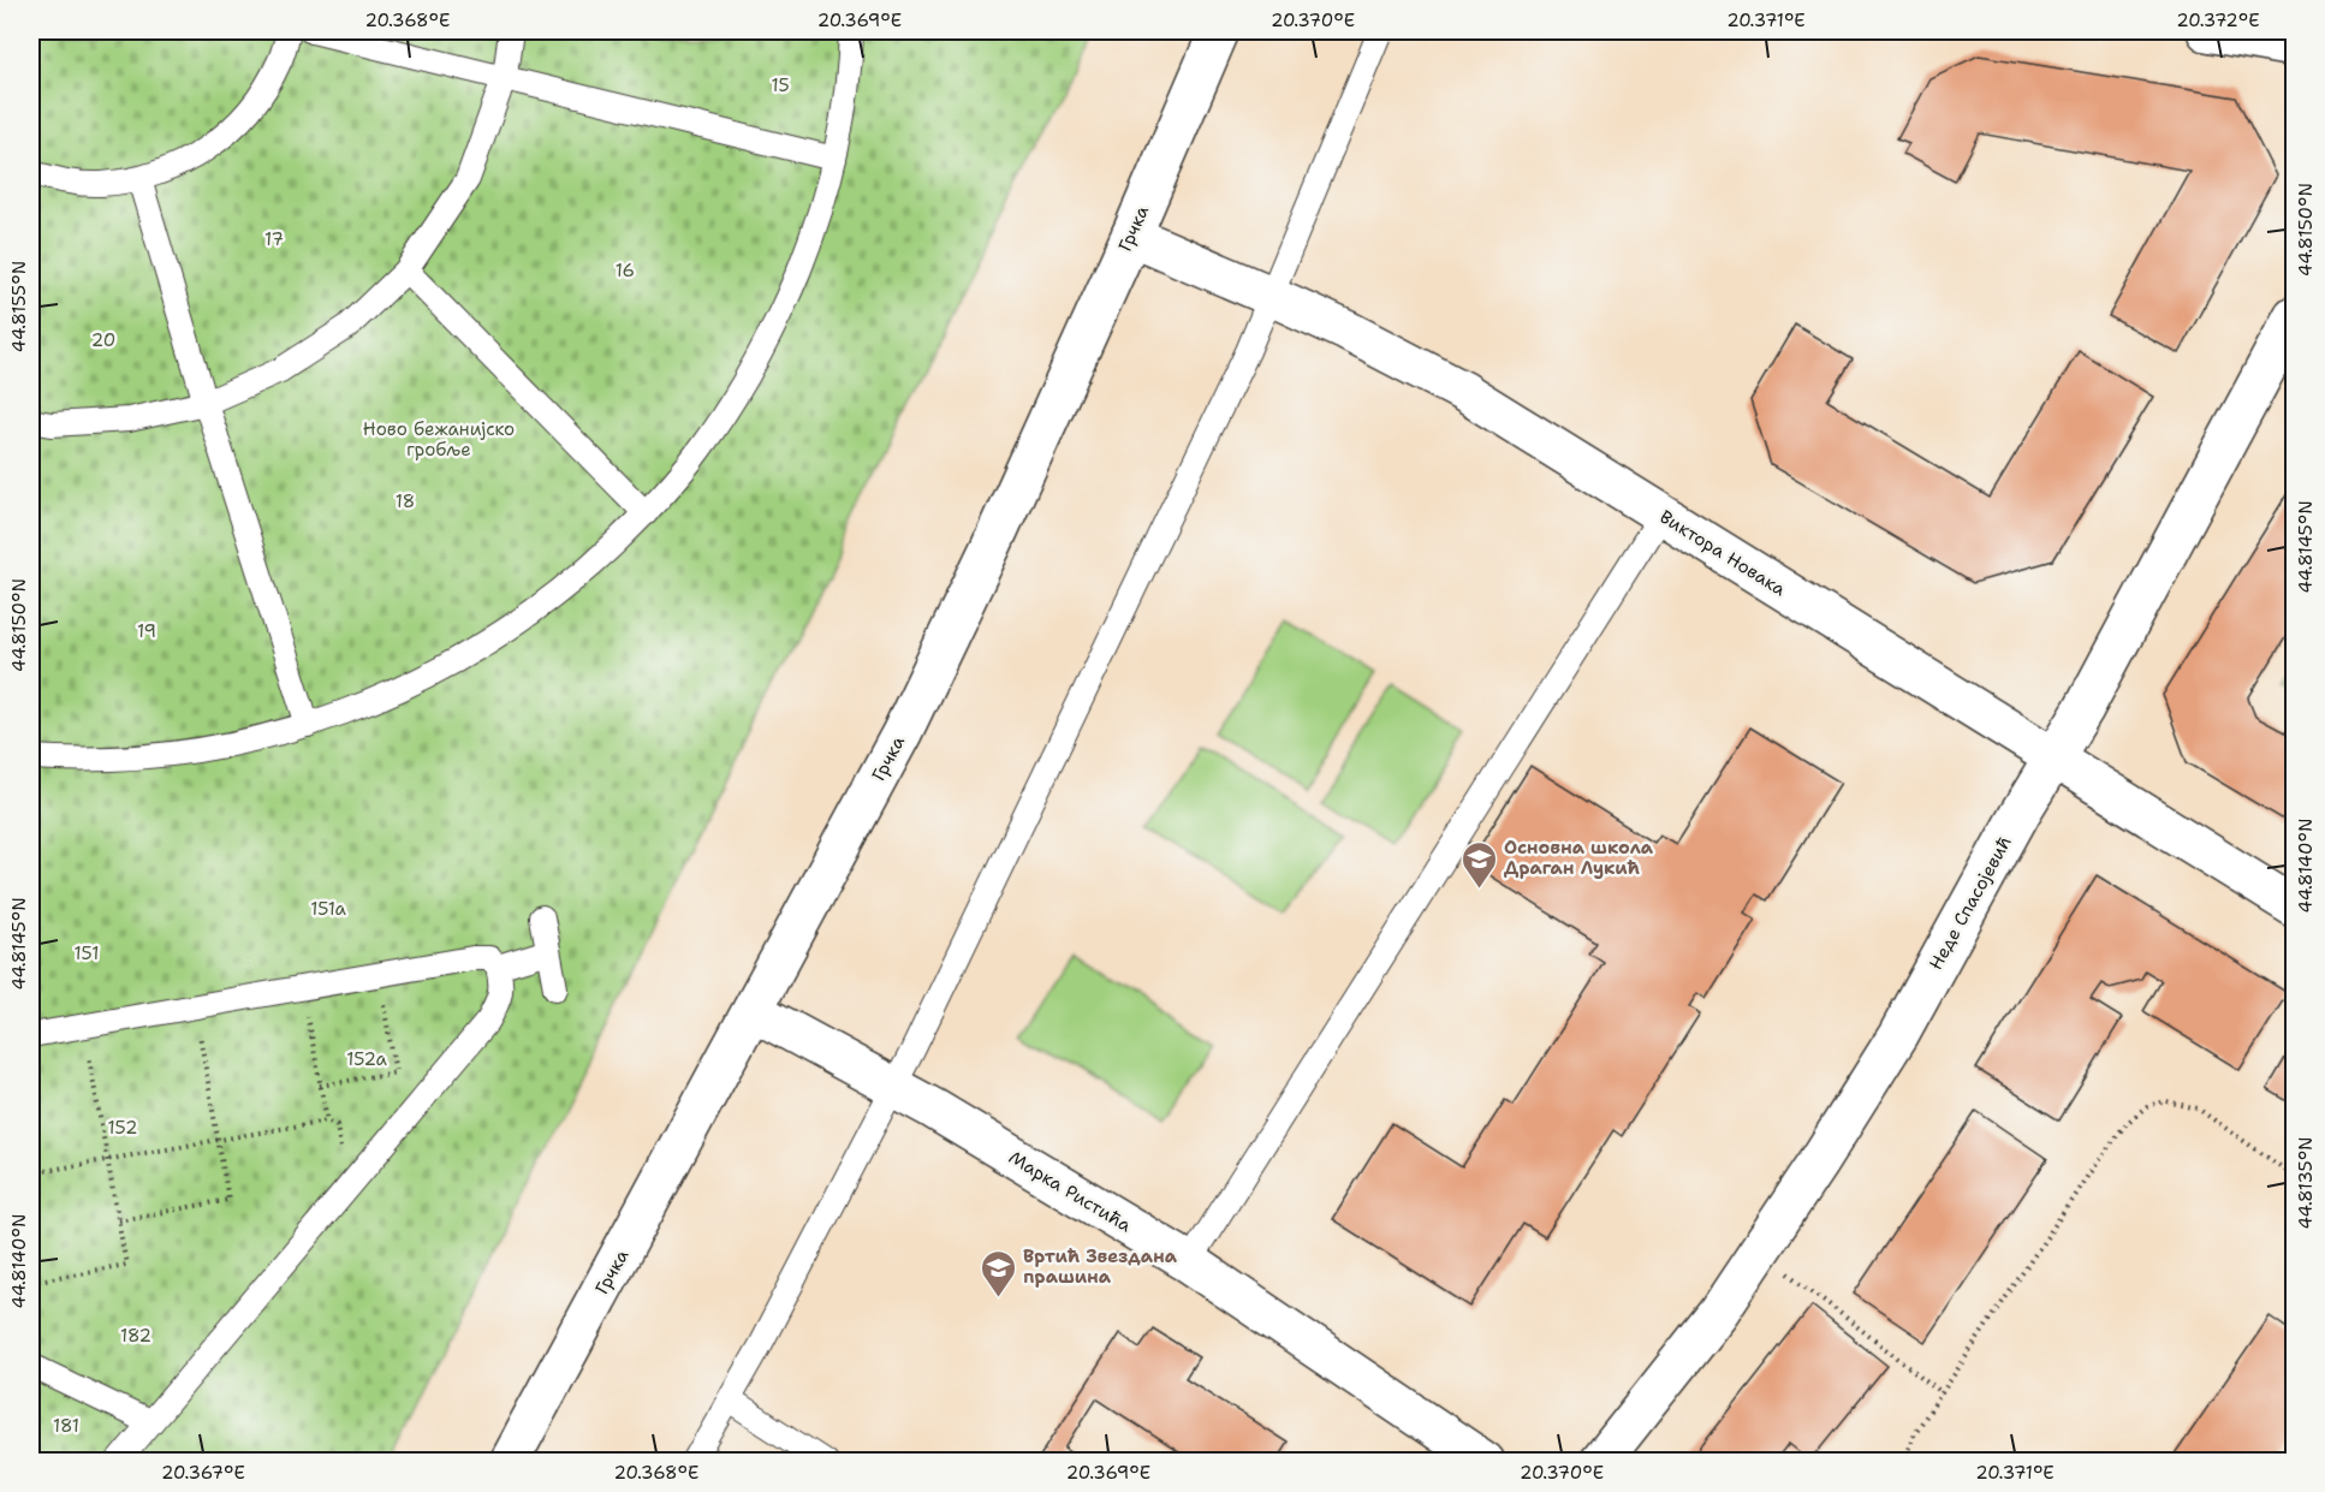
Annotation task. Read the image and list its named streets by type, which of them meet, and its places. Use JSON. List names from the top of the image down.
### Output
{
  "streets": {
    "street": [
      "Грчка",
      "Виктора Новака",
      "Неде Спасојевић",
      "Марка Ристића"
    ]
  },
  "crossings": [
    ["Грчка", "Виктора Новака"],
    ["Грчка", "Марка Ристића"],
    ["Виктора Новака", "Неде Спасојевић"]
  ],
  "parks": [
    "15",
    "17",
    "16",
    "20",
    "Ново бежанијско гробље",
    "18",
    "19",
    "151a",
    "151",
    "152a",
    "152",
    "182",
    "181"
  ],
  "places": {
    "school or university": ["Основна школа Драган Лукић", "Вртић Звездана прашина"]
  },
  "coordinates": [
    "20.368°E",
    "20.369°E",
    "20.370°E",
    "20.371°E",
    "20.372°E",
    "44.8150°N",
    "44.8155°N",
    "44.8145°N",
    "44.8140°N",
    "44.8135°N",
    "20.367°E"
  ]
}
